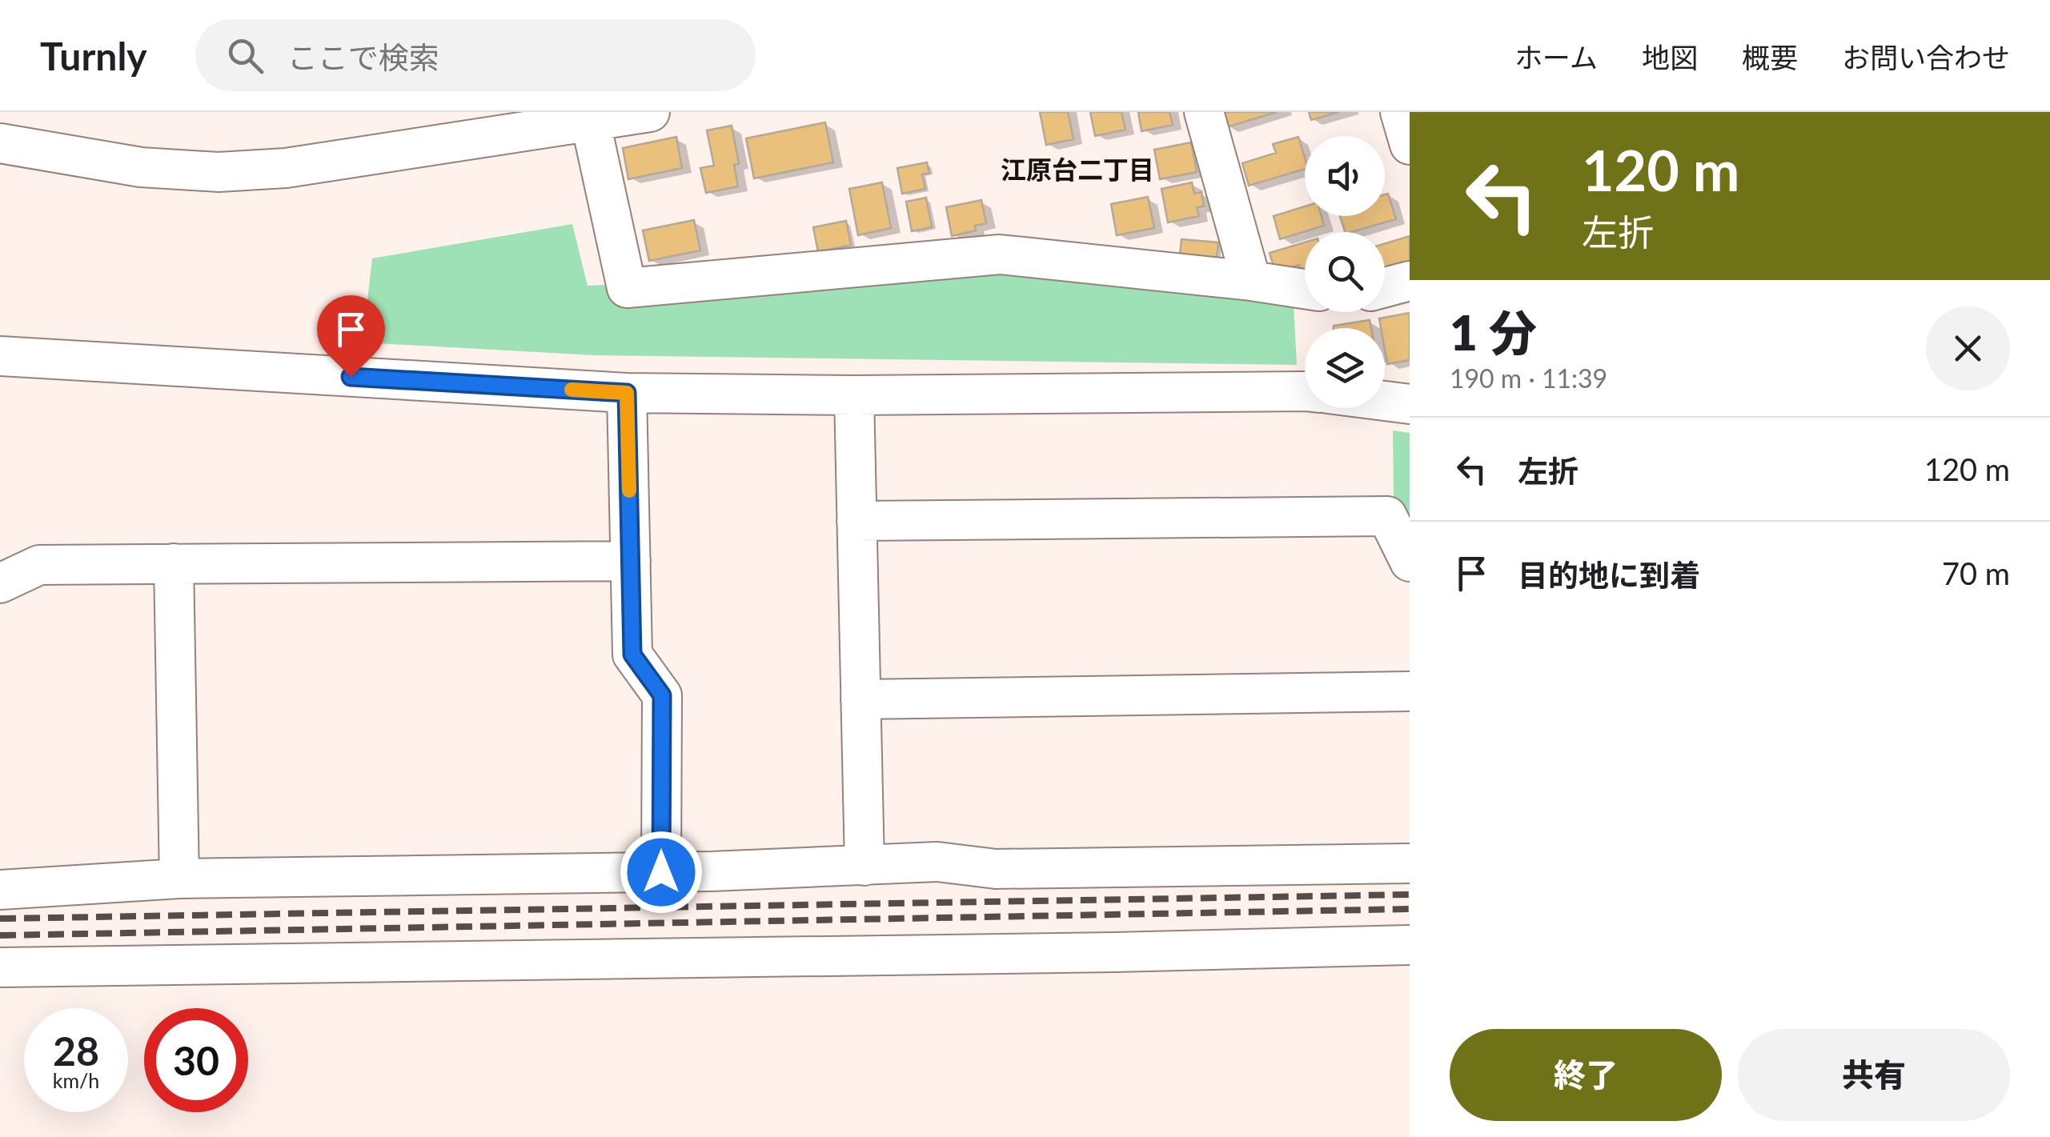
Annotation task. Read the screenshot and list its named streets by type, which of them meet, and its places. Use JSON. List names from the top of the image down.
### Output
{
  "districts": ["江原台二丁目"],
  "page": {
    "header": "Turnly",
    "search": "ここで検索",
    "nav": [
      "ホーム",
      "地図",
      "概要",
      "お問い合わせ"
    ],
    "turn": ["120 m", "左折"],
    "heading": ["1 分", "190 m · 11:39"],
    "list": [
      {
        "name": "左折",
        "value": "120 m"
      },
      {
        "name": "目的地に到着",
        "value": "70 m"
      }
    ],
    "speed": "28 km/h",
    "limit": "30",
    "buttons": ["終了", "共有"]
  }
}
